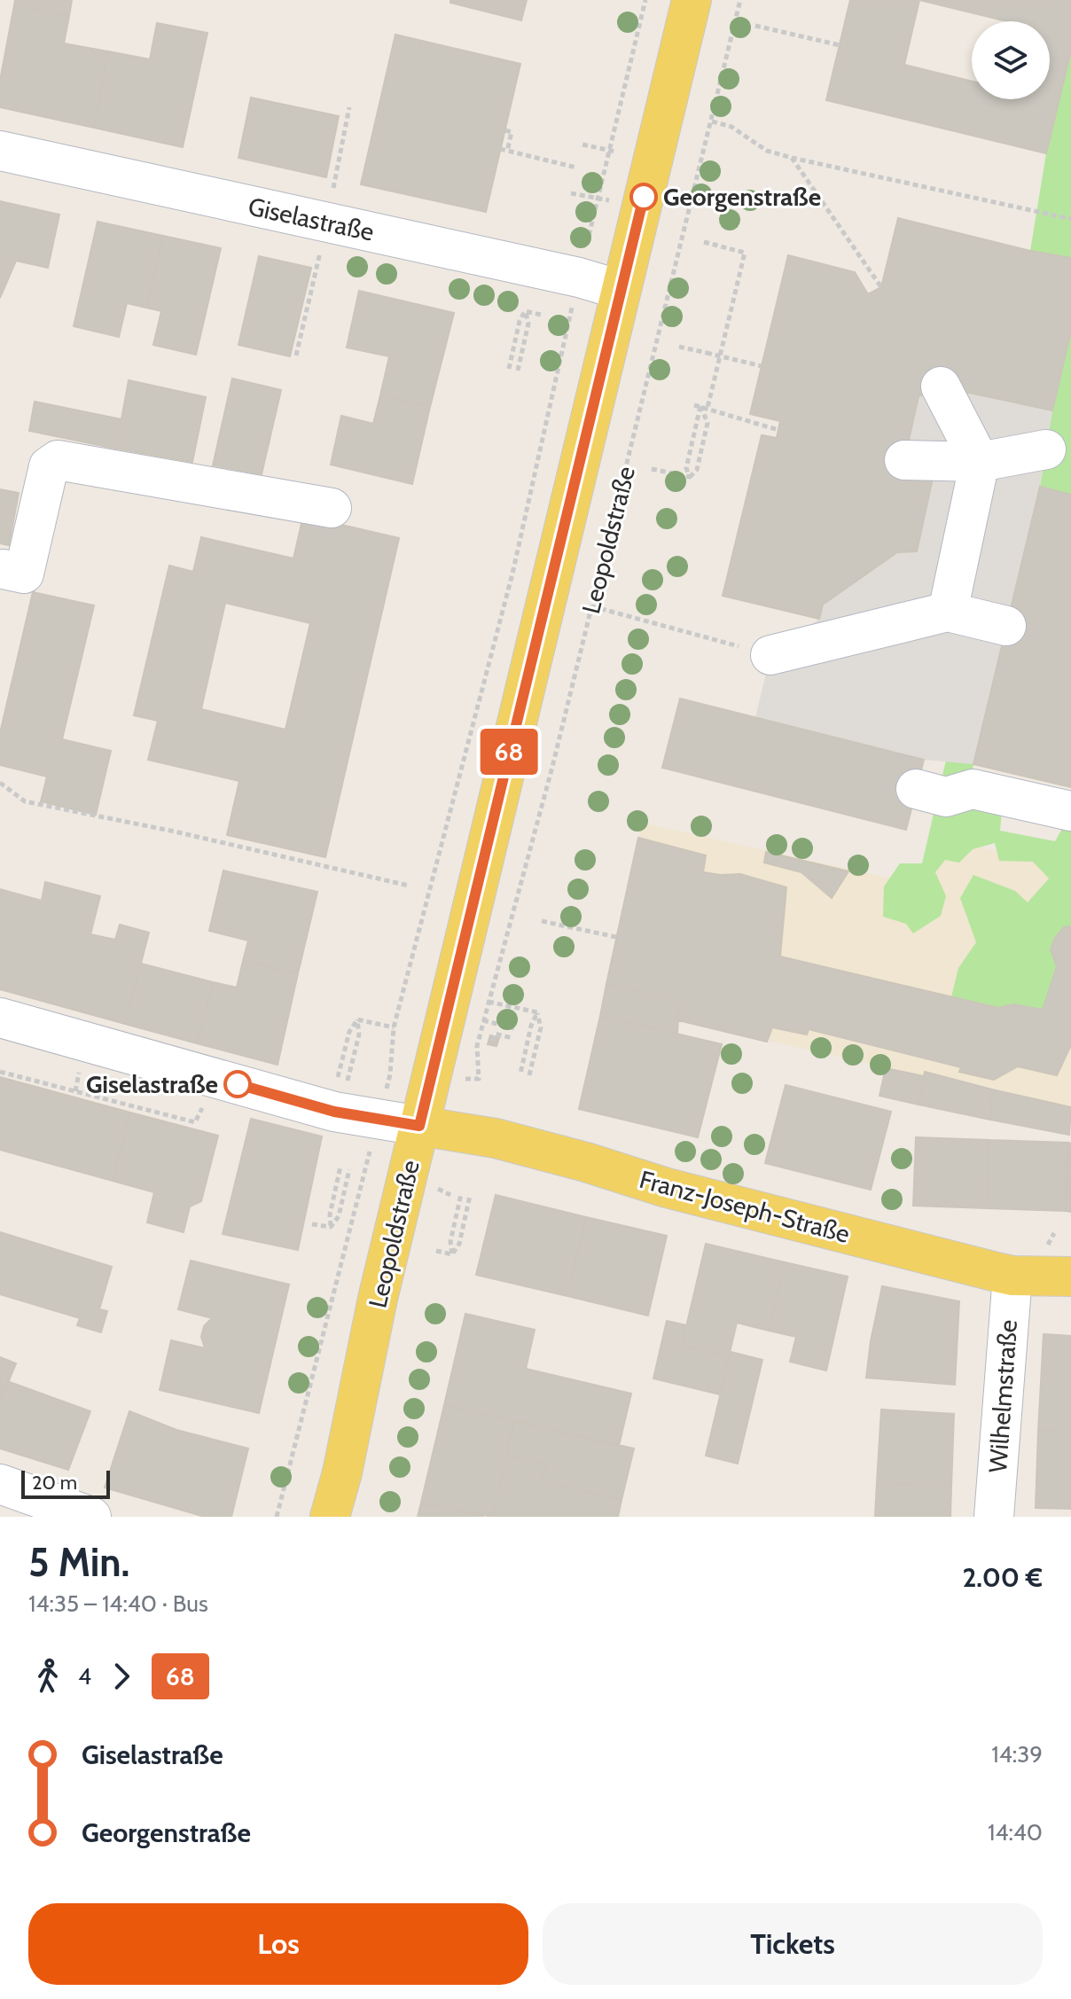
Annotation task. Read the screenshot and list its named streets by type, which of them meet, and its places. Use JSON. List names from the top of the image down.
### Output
{
  "streets": {
    "main road": ["Leopoldstraße", "Franz-Joseph-Straße"],
    "street": ["Giselastraße", "Wilhelmstraße"]
  },
  "crossings": [
    ["Giselastraße", "Leopoldstraße"],
    ["Leopoldstraße", "Franz-Joseph-Straße"],
    ["Franz-Joseph-Straße", "Wilhelmstraße"]
  ],
  "places": ["Georgenstraße", "Giselastraße"],
  "lines": ["bus line 68"],
  "scale_bar": "20 m",
  "page": {
    "on_map": "68",
    "scale": "20 m",
    "heading": ["5 Min.", "14:35 – 14:40 · Bus", "2.00 €"],
    "legs": ["4", "68"],
    "list": [
      {
        "name": "Giselastraße",
        "value": "14:39"
      },
      {
        "name": "Georgenstraße",
        "value": "14:40"
      }
    ],
    "buttons": ["Los", "Tickets"]
  }
}
